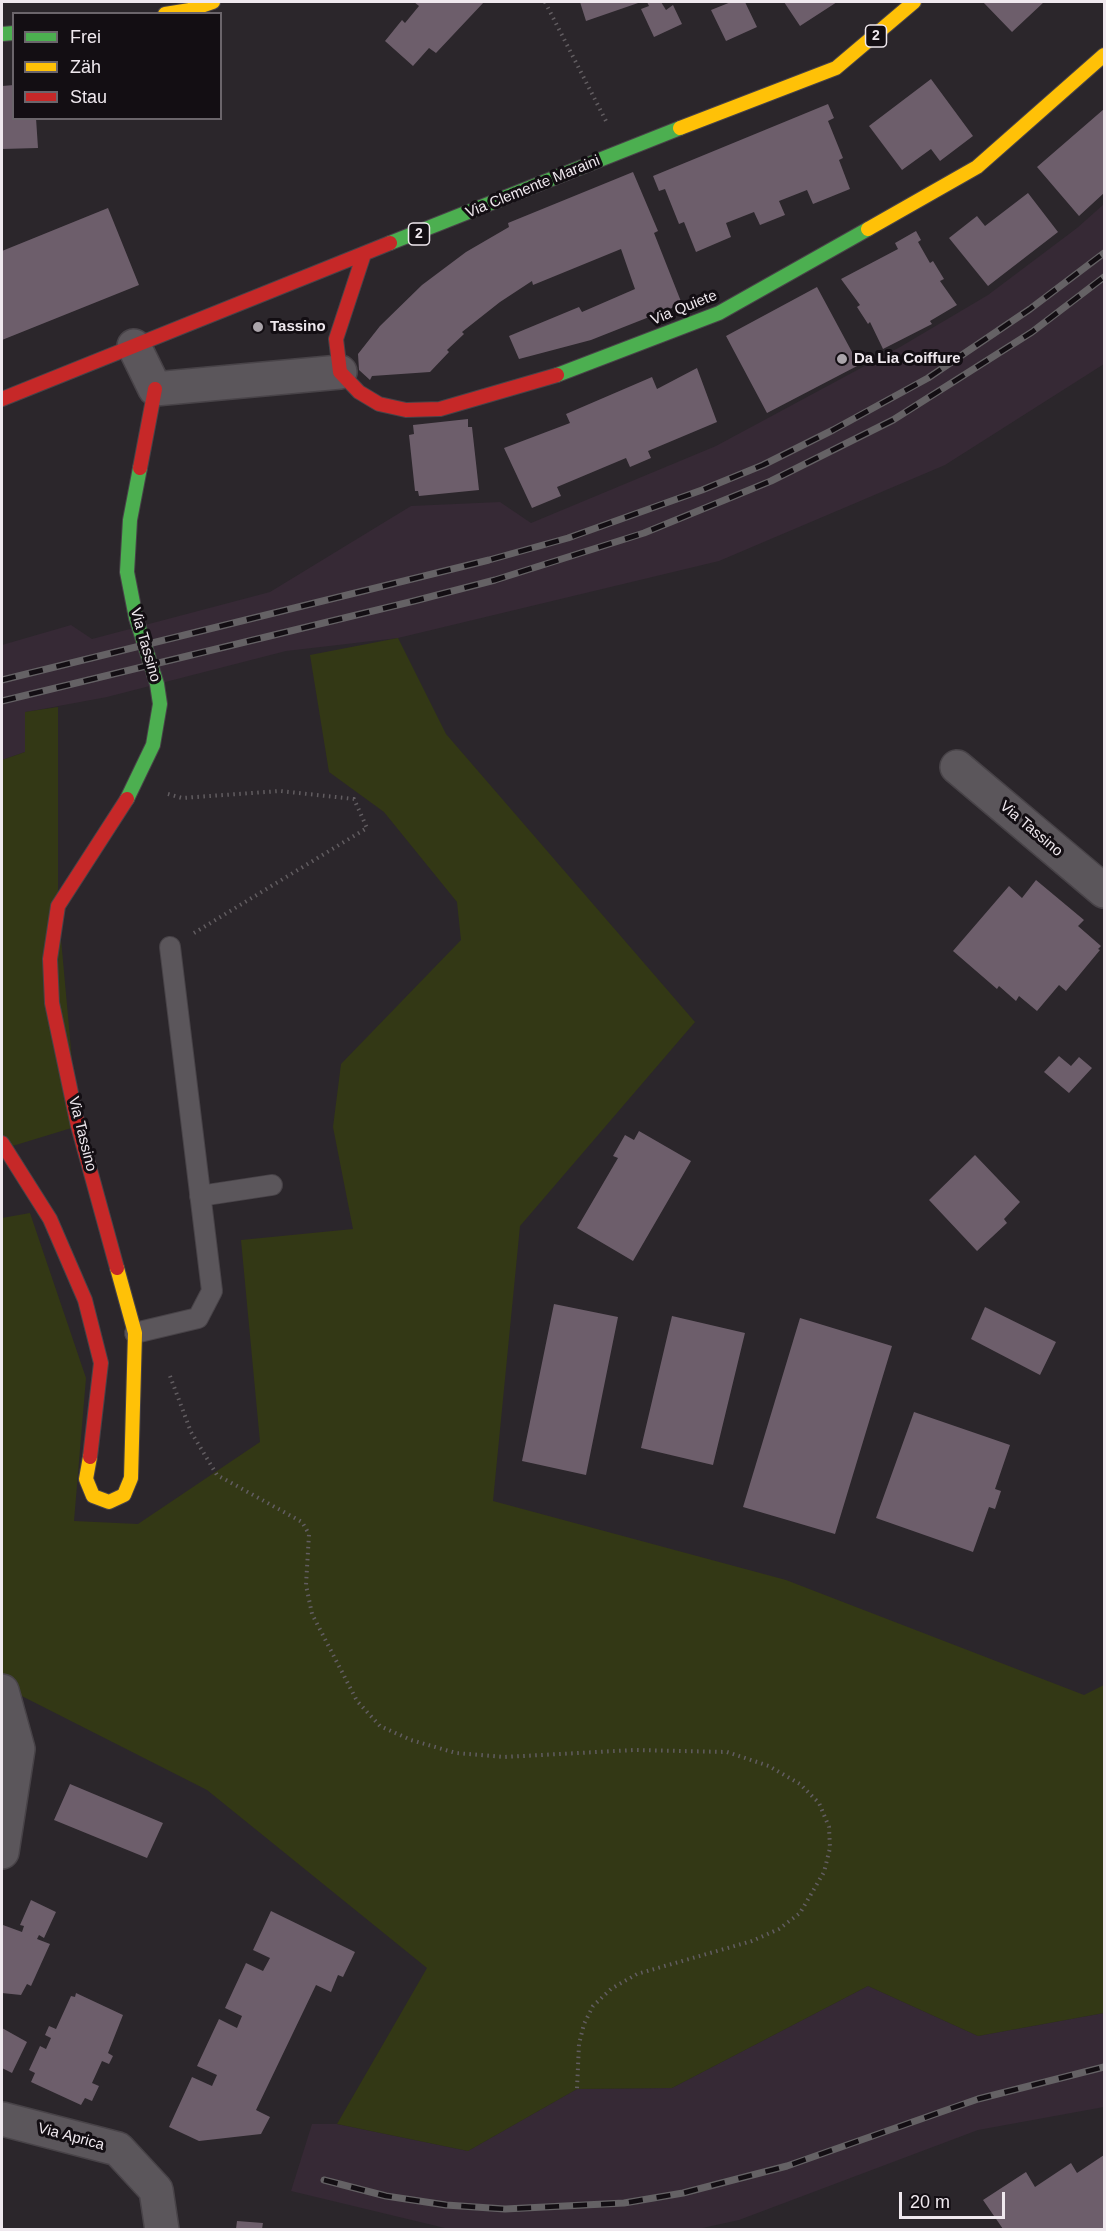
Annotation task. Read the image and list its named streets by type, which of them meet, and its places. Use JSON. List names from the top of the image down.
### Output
{
  "streets": {
    "street": [
      "2",
      "Via Clemente Maraini",
      "Via Quiete",
      "Via Tassino",
      "Via Aprica"
    ]
  },
  "places": ["Tassino", "Da Lia Coiffure"],
  "legend": ["Frei", "Zäh", "Stau"],
  "scale_bar": "20 m"
}
